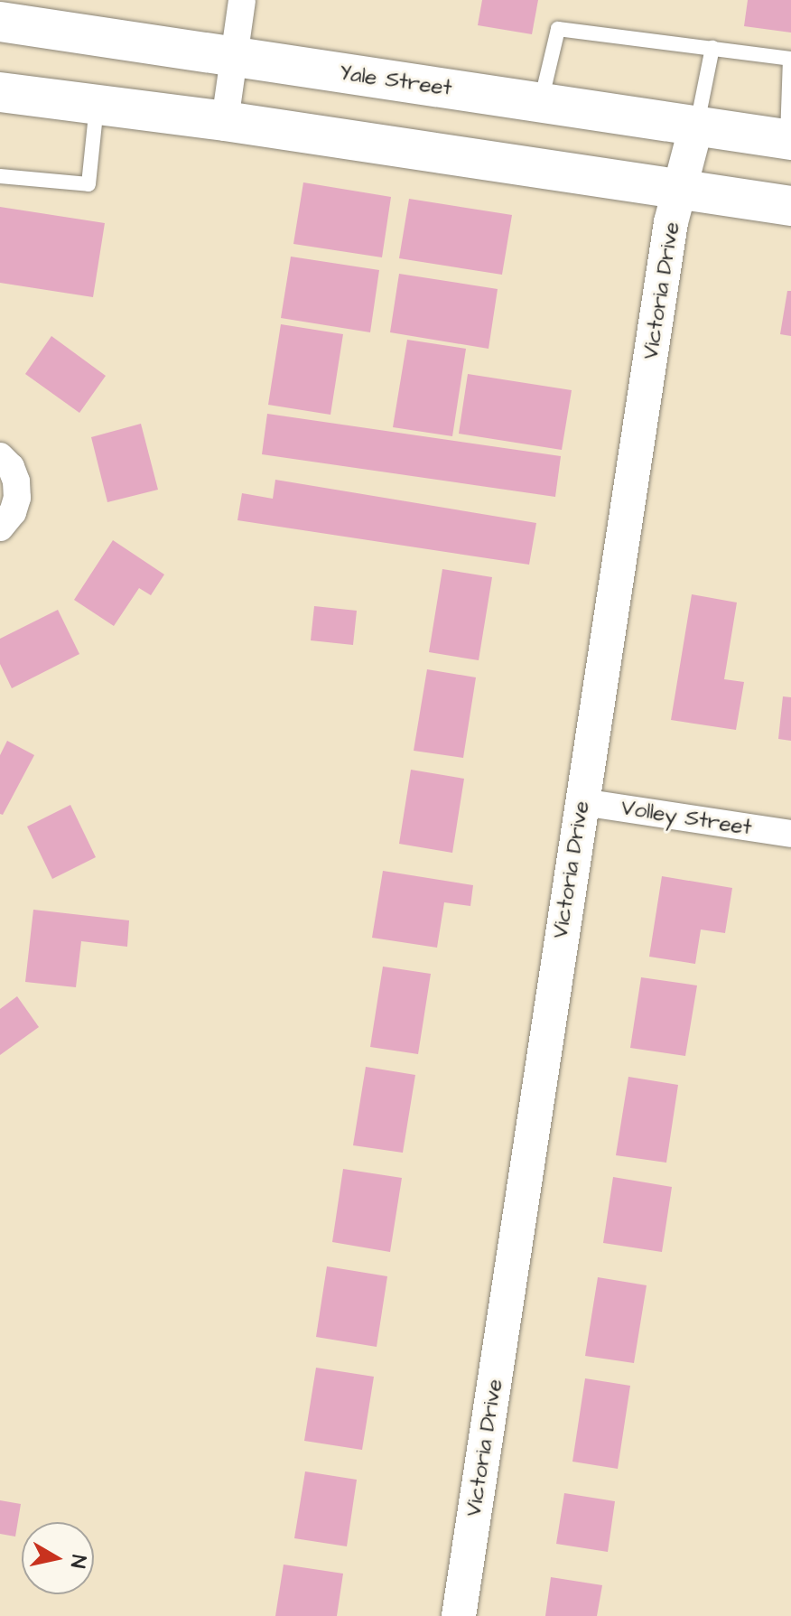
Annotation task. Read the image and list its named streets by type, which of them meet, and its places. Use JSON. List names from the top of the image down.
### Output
{
  "streets": {
    "main road": ["Yale Street"],
    "street": ["Victoria Drive", "Volley Street"]
  },
  "crossings": [
    ["Yale Street", "Victoria Drive"],
    ["Victoria Drive", "Volley Street"]
  ],
  "north": "right"
}
